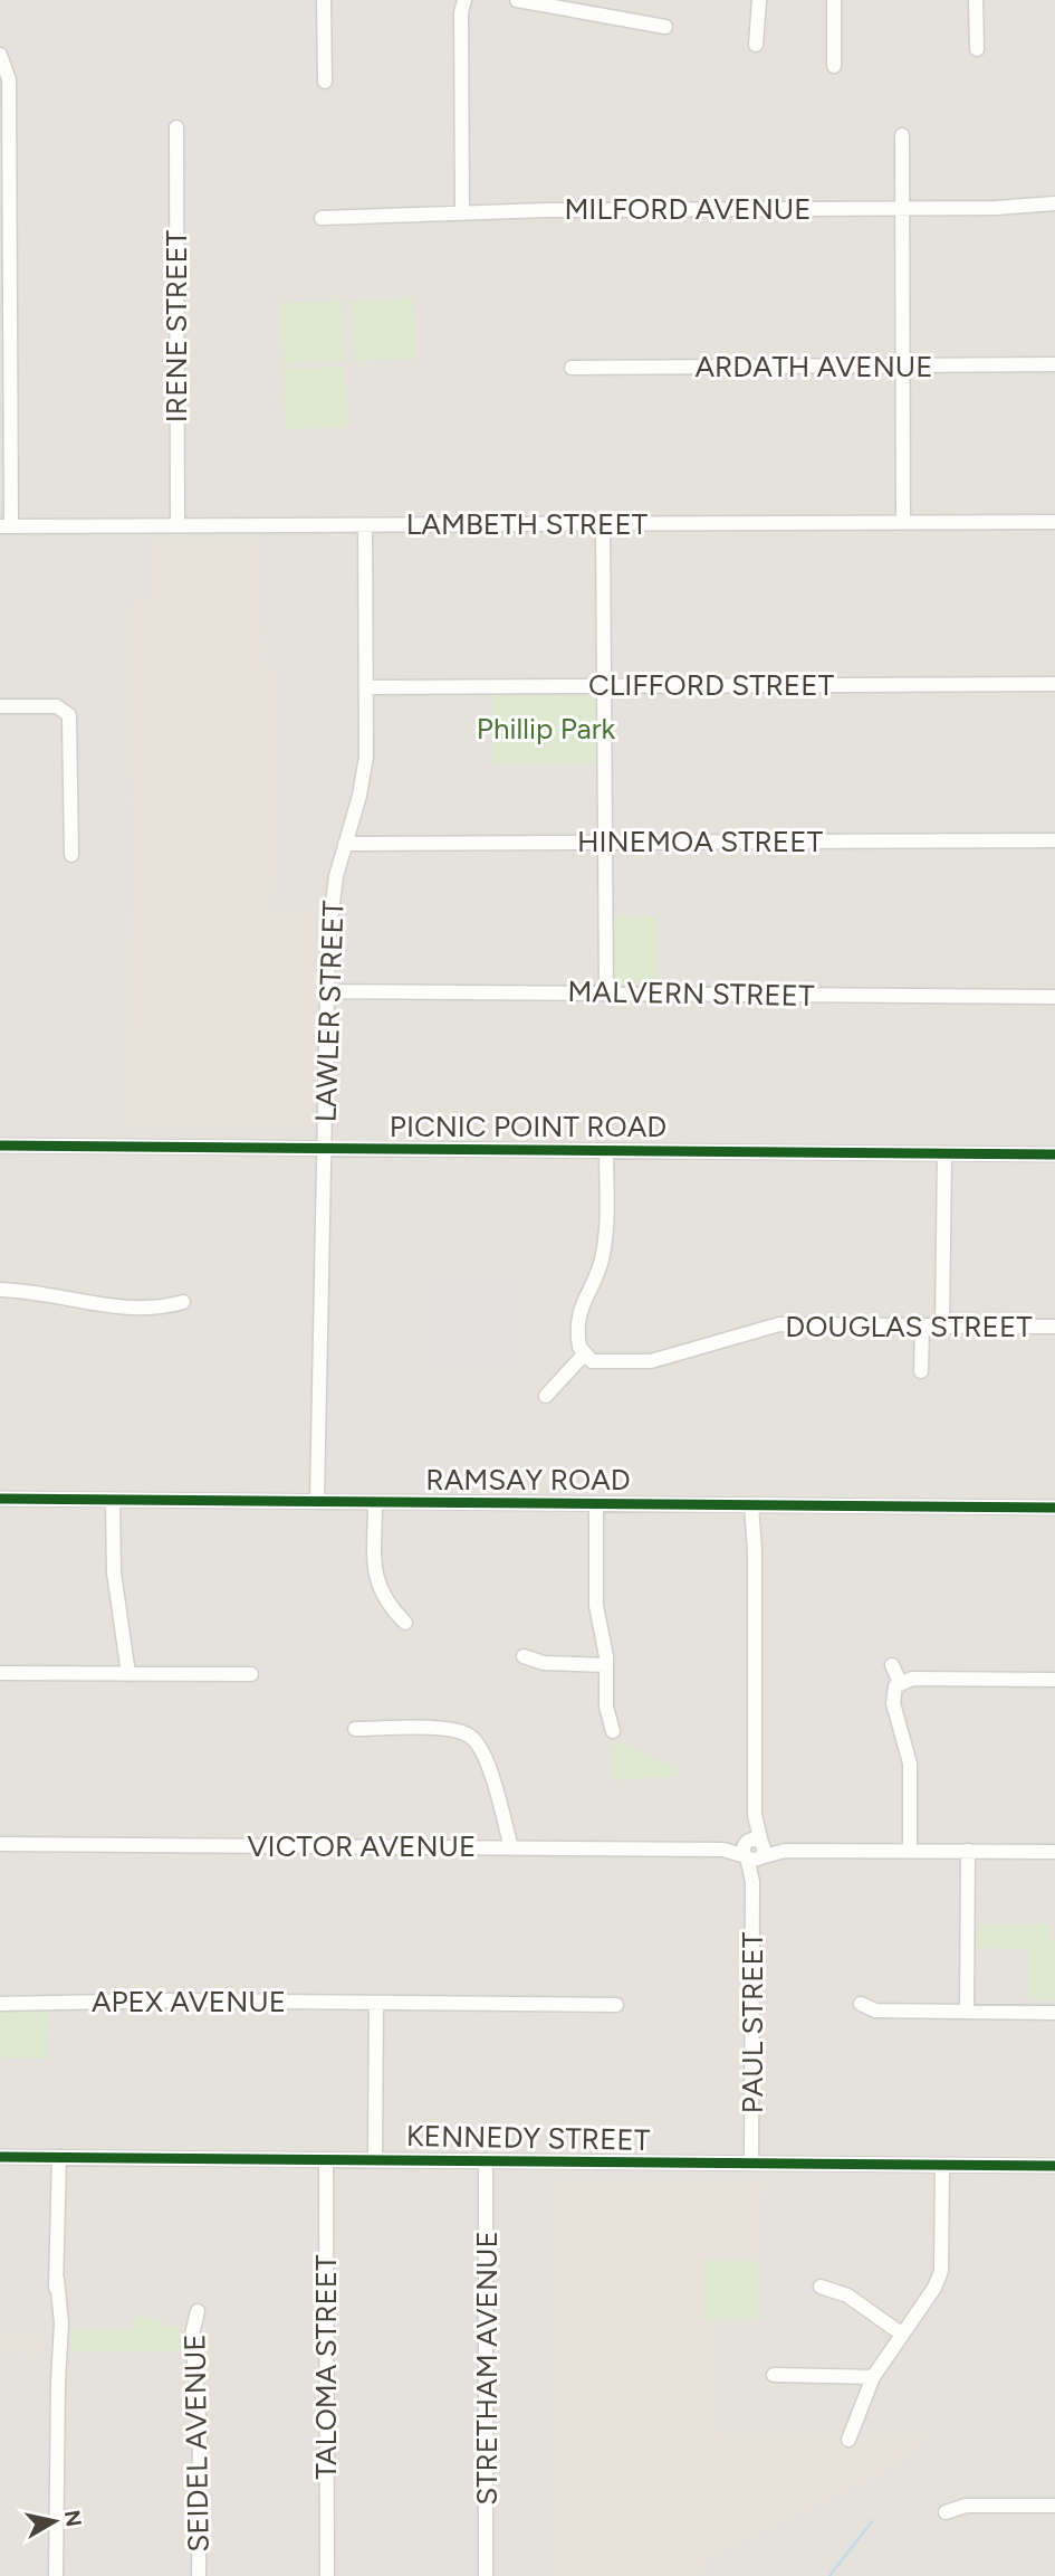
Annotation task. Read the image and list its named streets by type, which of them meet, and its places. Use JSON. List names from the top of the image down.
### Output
{
  "streets": {
    "street": [
      "MILFORD AVENUE",
      "IRENE STREET",
      "ARDATH AVENUE",
      "LAMBETH STREET",
      "CLIFFORD STREET",
      "HINEMOA STREET",
      "MALVERN STREET",
      "LAWLER STREET",
      "PICNIC POINT ROAD",
      "DOUGLAS STREET",
      "RAMSAY ROAD",
      "VICTOR AVENUE",
      "APEX AVENUE",
      "PAUL STREET",
      "KENNEDY STREET",
      "TALOMA STREET",
      "STRETHAM AVENUE",
      "SEIDEL AVENUE"
    ]
  },
  "crossings": [
    ["IRENE STREET", "LAMBETH STREET"],
    ["LAMBETH STREET", "LAWLER STREET"],
    ["CLIFFORD STREET", "LAWLER STREET"],
    ["HINEMOA STREET", "LAWLER STREET"],
    ["MALVERN STREET", "LAWLER STREET"],
    ["LAWLER STREET", "PICNIC POINT ROAD"],
    ["LAWLER STREET", "RAMSAY ROAD"],
    ["RAMSAY ROAD", "PAUL STREET"],
    ["VICTOR AVENUE", "PAUL STREET"],
    ["PAUL STREET", "KENNEDY STREET"],
    ["KENNEDY STREET", "TALOMA STREET"],
    ["KENNEDY STREET", "STRETHAM AVENUE"]
  ],
  "parks": ["Phillip Park"],
  "north": "right"
}
